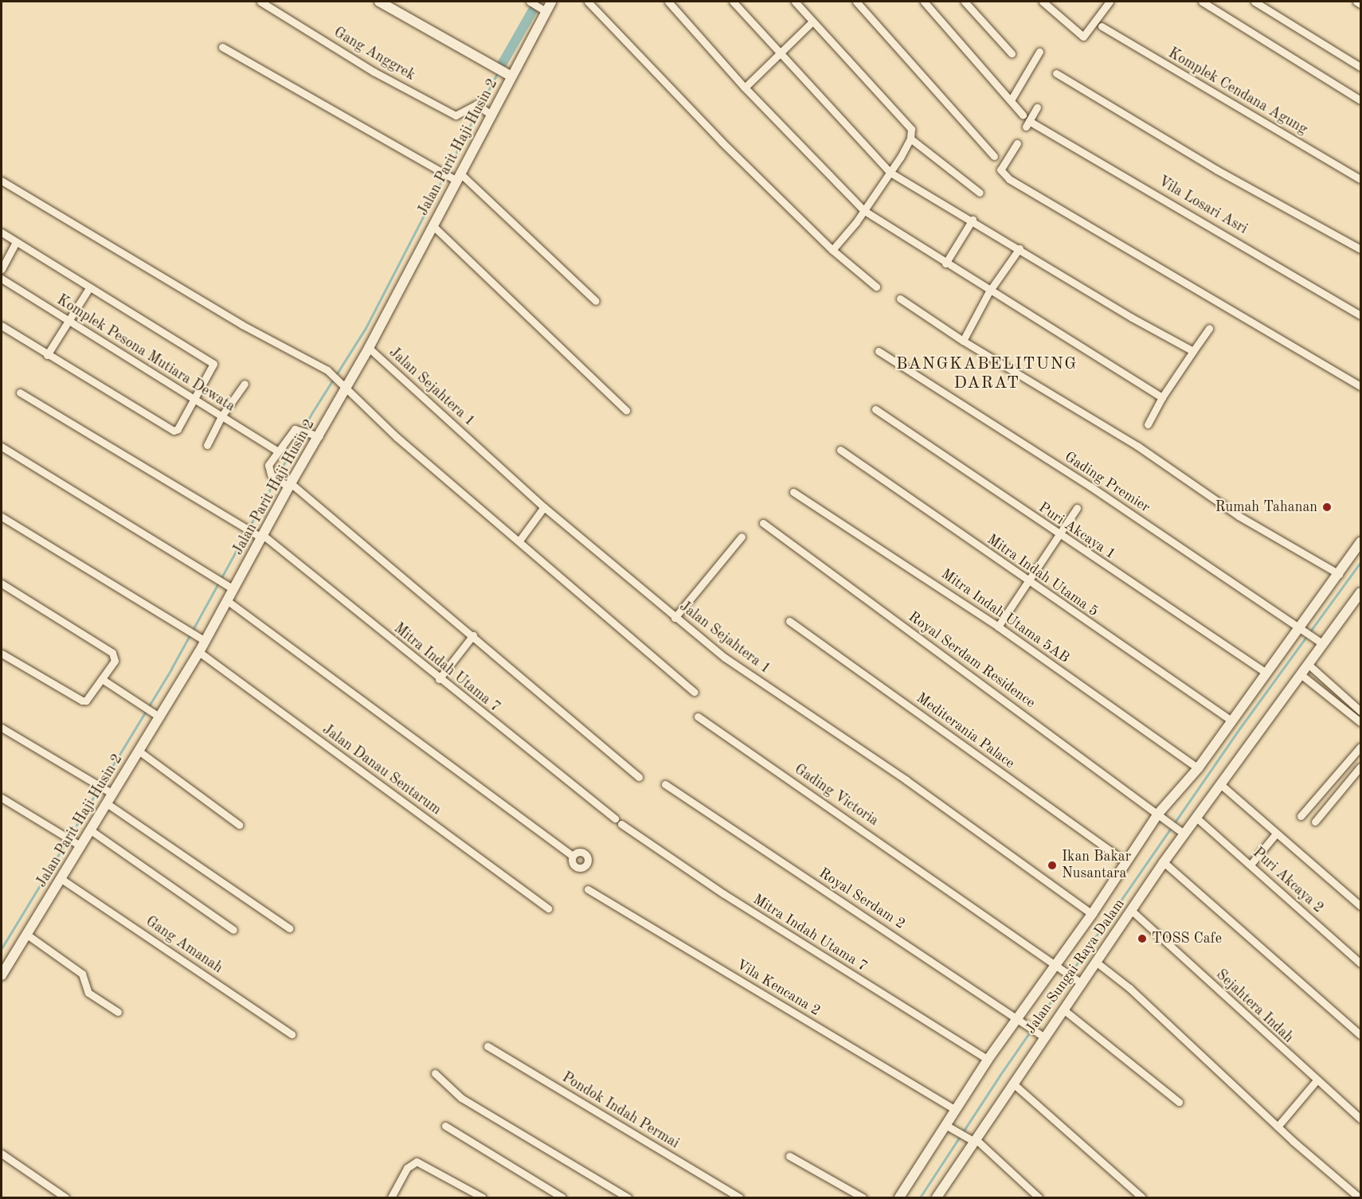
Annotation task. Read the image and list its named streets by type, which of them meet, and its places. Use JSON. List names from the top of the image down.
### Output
{
  "streets": {
    "street": [
      "Gang Anggrek",
      "Komplek Cendana Agung",
      "Jalan Parit Haji Husin 2",
      "Vila Losari Asri",
      "Komplek Pesona Mutiara Dewata",
      "Jalan Sejahtera 1",
      "Gading Premier",
      "Puri Akcaya 1",
      "Mitra Indah Utama 5",
      "Mitra Indah Utama 5AB",
      "Royal Serdam Residence",
      "Mitra Indah Utama 7",
      "Mediterania Palace",
      "Jalan Danau Sentarum",
      "Gading Victoria",
      "Puri Akcaya 2",
      "Royal Serdam 2",
      "Gang Amanah",
      "Jalan Sungai Raya Dalam",
      "Vila Kencana 2",
      "Sejahtera Indah",
      "Pondok Indah Permai"
    ]
  },
  "crossings": [
    ["Gang Anggrek", "Jalan Parit Haji Husin 2"],
    ["Jalan Parit Haji Husin 2", "Jalan Sejahtera 1"],
    ["Jalan Parit Haji Husin 2", "Mitra Indah Utama 7"],
    ["Jalan Parit Haji Husin 2", "Jalan Danau Sentarum"],
    ["Jalan Parit Haji Husin 2", "Gang Amanah"],
    ["Gading Premier", "Jalan Sungai Raya Dalam"],
    ["Royal Serdam Residence", "Jalan Sungai Raya Dalam"],
    ["Gading Victoria", "Jalan Sungai Raya Dalam"],
    ["Puri Akcaya 2", "Jalan Sungai Raya Dalam"],
    ["Royal Serdam 2", "Jalan Sungai Raya Dalam"],
    ["Jalan Sungai Raya Dalam", "Sejahtera Indah"]
  ],
  "districts": ["BANGKABELITUNG DARAT"],
  "places": ["Rumah Tahanan", "Ikan Bakar Nusantara", "TOSS Cafe"]
}
